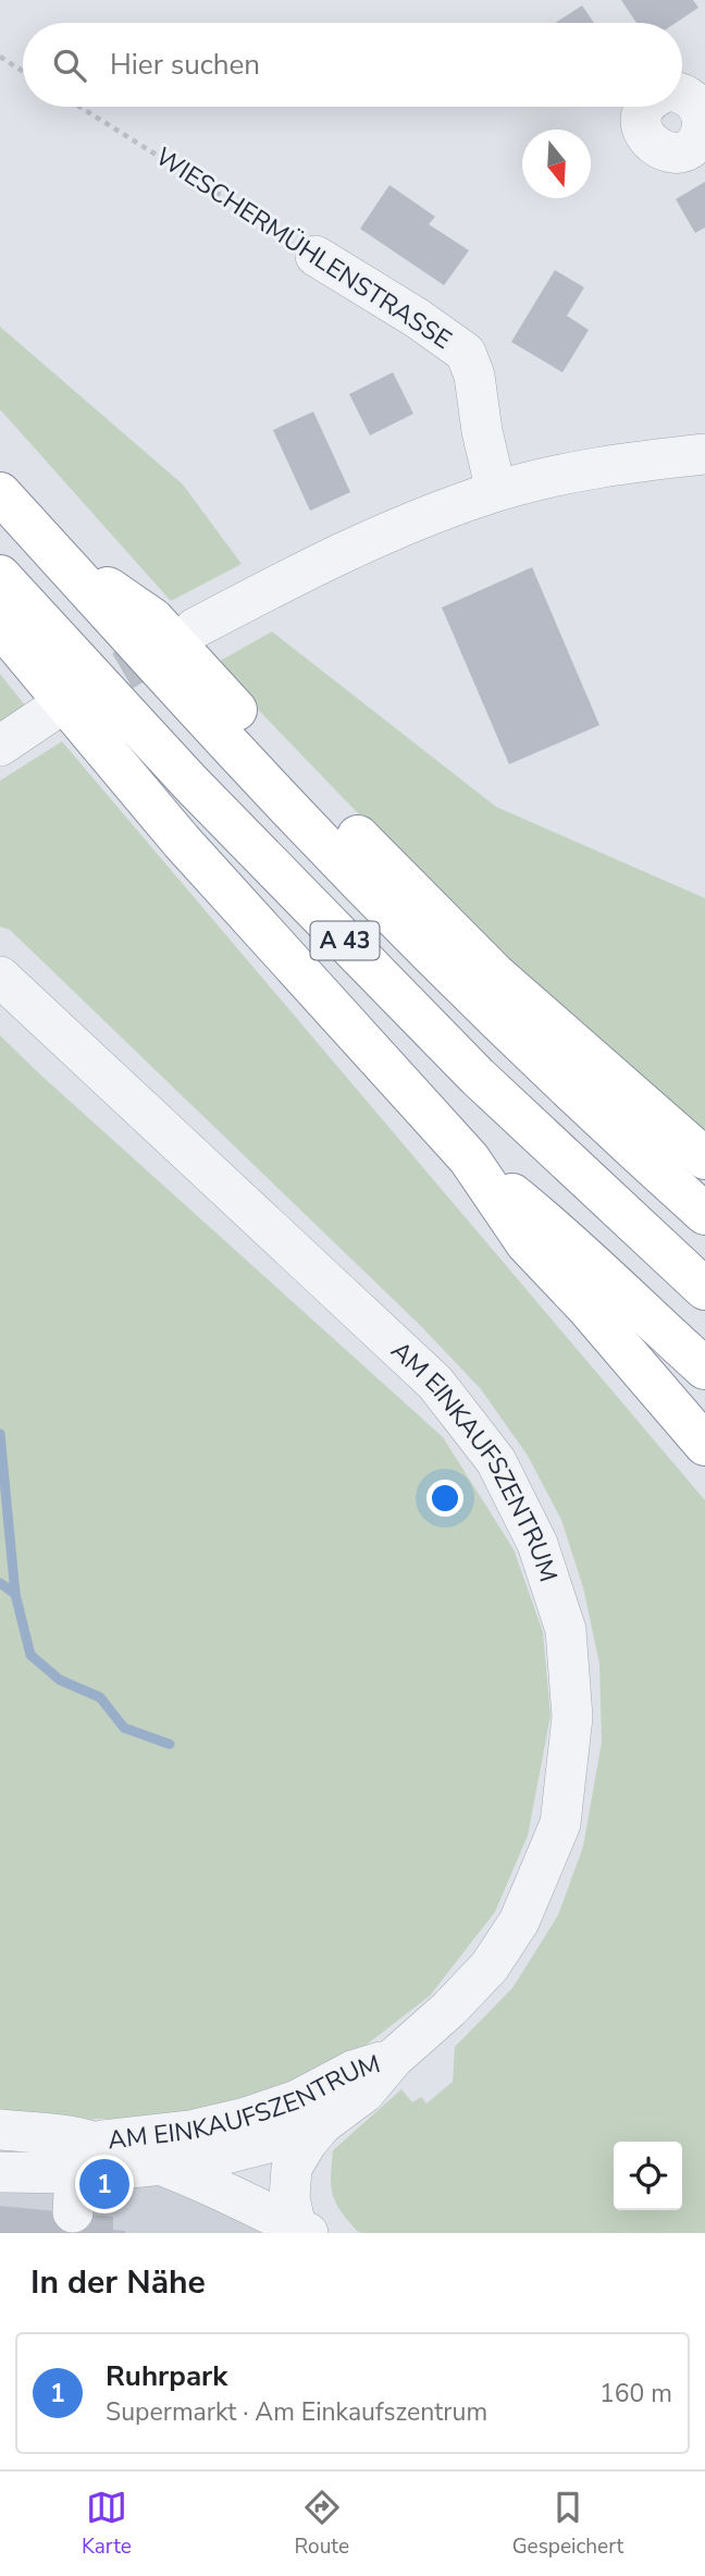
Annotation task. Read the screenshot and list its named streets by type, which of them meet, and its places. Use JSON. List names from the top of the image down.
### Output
{
  "streets": {
    "highway": ["A 43"],
    "street": ["WIESCHERMÜHLENSTRASSE", "AM EINKAUFSZENTRUM"]
  },
  "north": "bottom",
  "page": {
    "search": "Hier suchen",
    "pins": "1",
    "heading": "In der Nähe",
    "list": [
      {
        "mark": "1",
        "name": "Ruhrpark",
        "note": "Supermarkt · Am Einkaufszentrum",
        "value": "160 m"
      }
    ],
    "nav": ["Karte", "Route", "Gespeichert"]
  }
}
